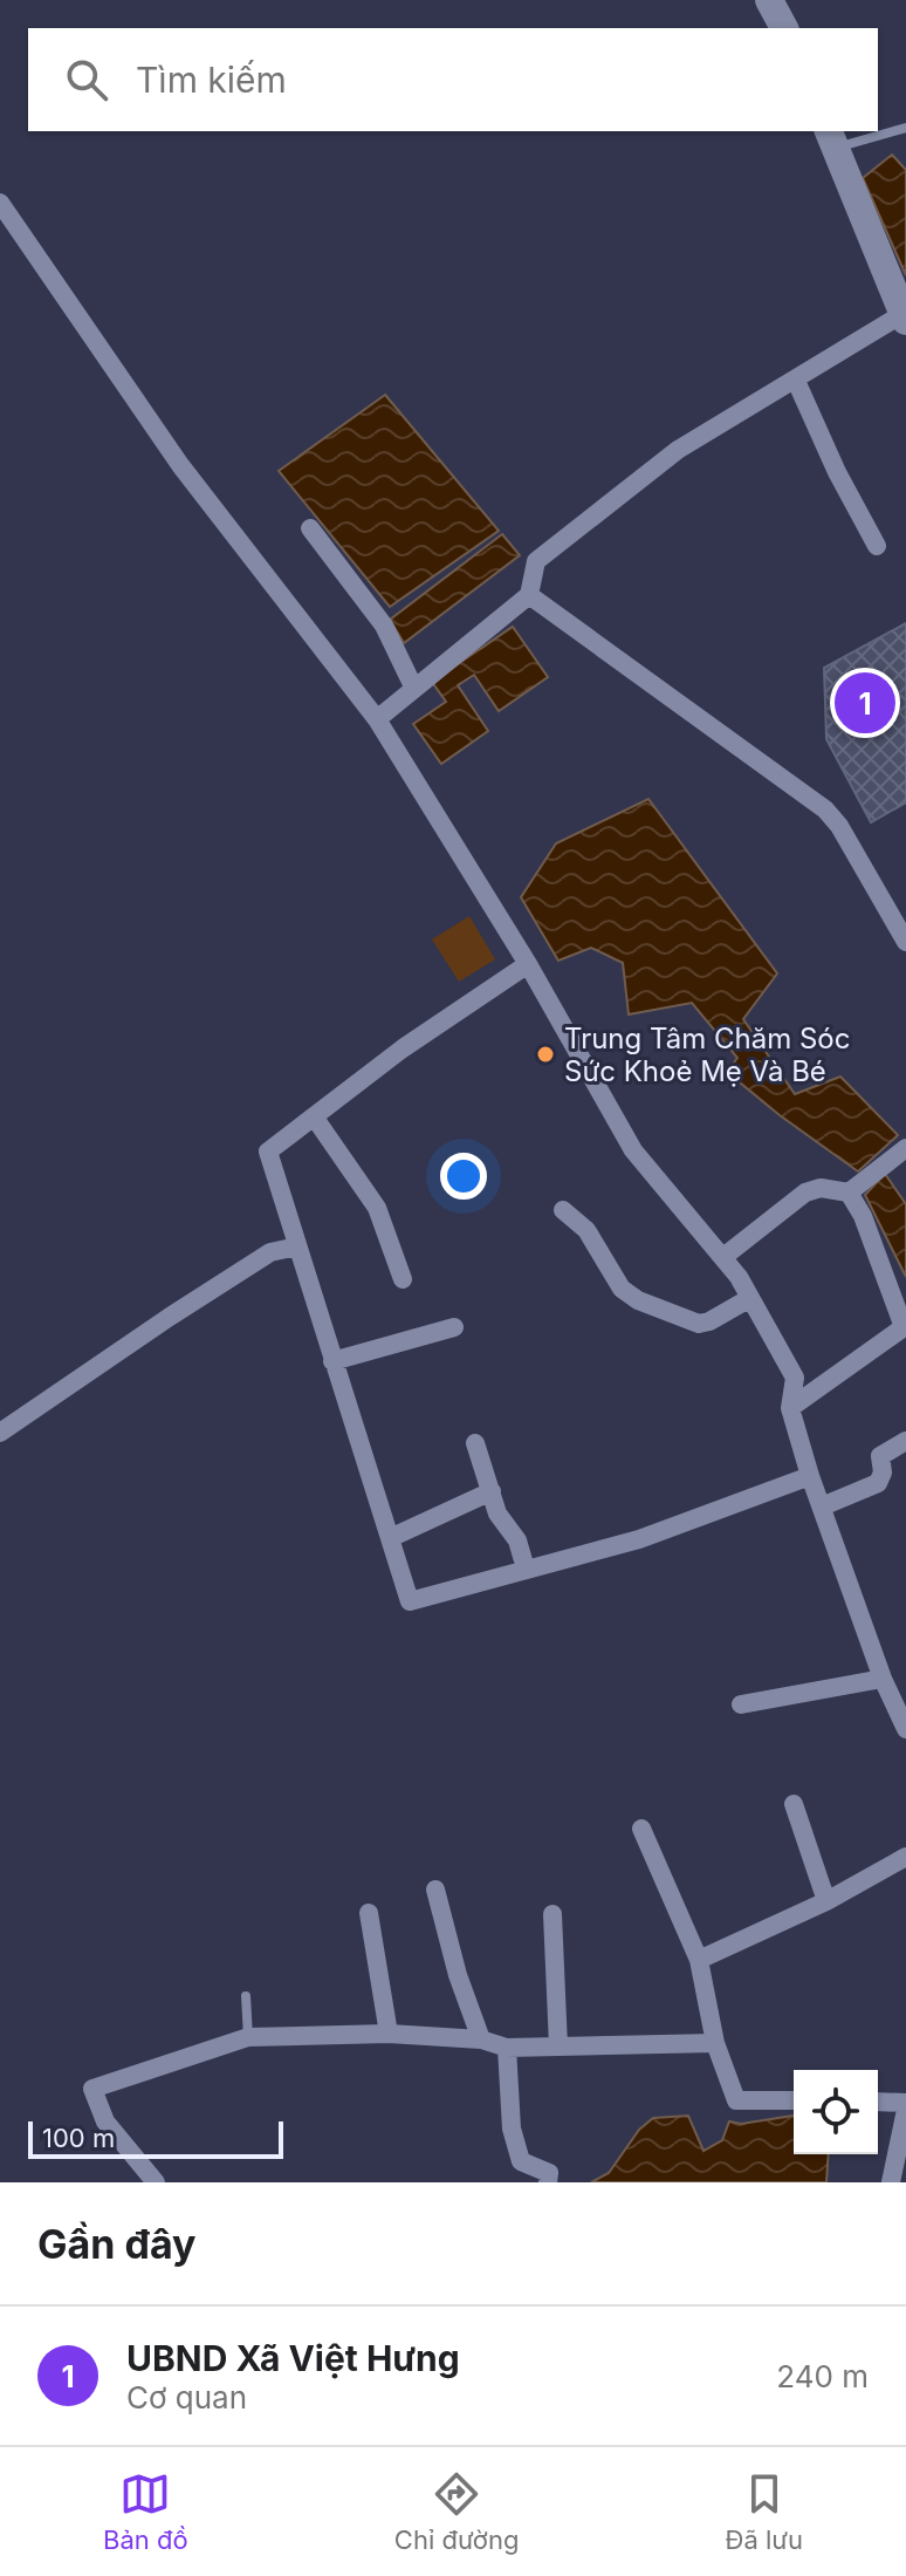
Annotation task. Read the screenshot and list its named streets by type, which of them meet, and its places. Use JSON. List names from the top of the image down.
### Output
{
  "places": ["Trung Tâm Chăm Sóc Sức Khoẻ Mẹ Và Bé"],
  "scale_bar": "100 m",
  "page": {
    "search": "Tìm kiếm",
    "pins": "1",
    "scale": "100 m",
    "heading": "Gần đây",
    "list": [
      {
        "mark": "1",
        "name": "UBND Xã Việt Hưng",
        "note": "Cơ quan",
        "value": "240 m"
      }
    ],
    "nav": ["Bản đồ", "Chỉ đường", "Đã lưu"]
  }
}
